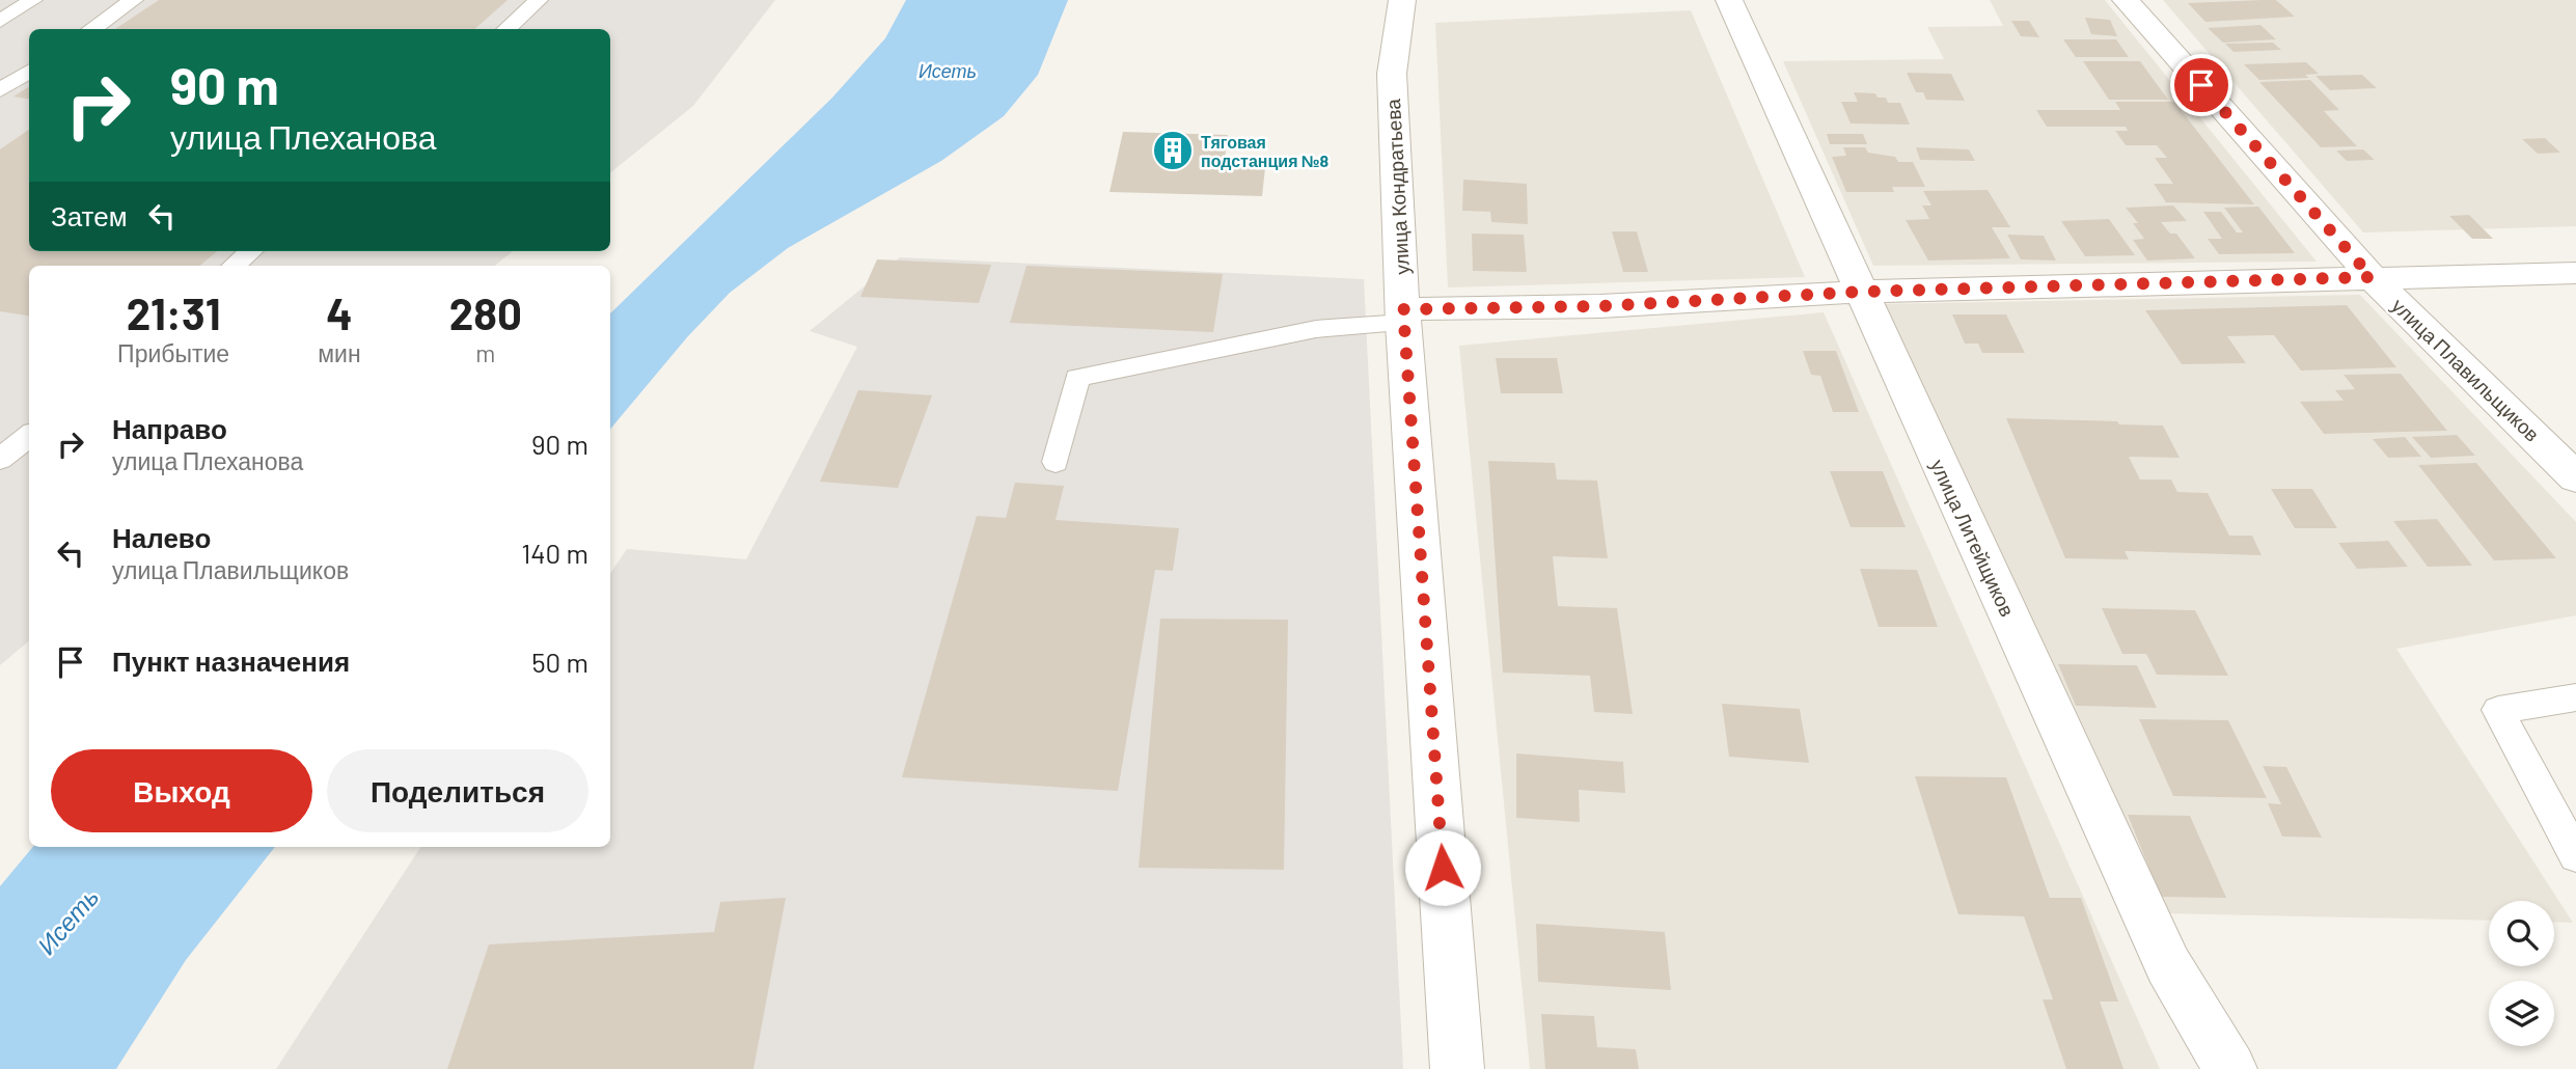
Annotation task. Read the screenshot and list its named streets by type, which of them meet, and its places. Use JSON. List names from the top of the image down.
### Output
{
  "streets": {
    "street": ["улица Кондратьева", "улица Плавильщиков", "улица Литейщиков"]
  },
  "water": ["Исеть"],
  "places": {
    "building": ["Тяговая подстанция №8"]
  },
  "page": {
    "turn": ["90 m", "улица Плеханова"],
    "then": "Затем",
    "eta": [
      "21:31",
      "Прибытие",
      "4",
      "мин",
      "280",
      "m"
    ],
    "list": [
      {
        "name": "Направо",
        "note": "улица Плеханова",
        "value": "90 m"
      },
      {
        "name": "Налево",
        "note": "улица Плавильщиков",
        "value": "140 m"
      },
      {
        "name": "Пункт назначения",
        "value": "50 m"
      }
    ],
    "buttons": ["Выход", "Поделиться"]
  }
}
